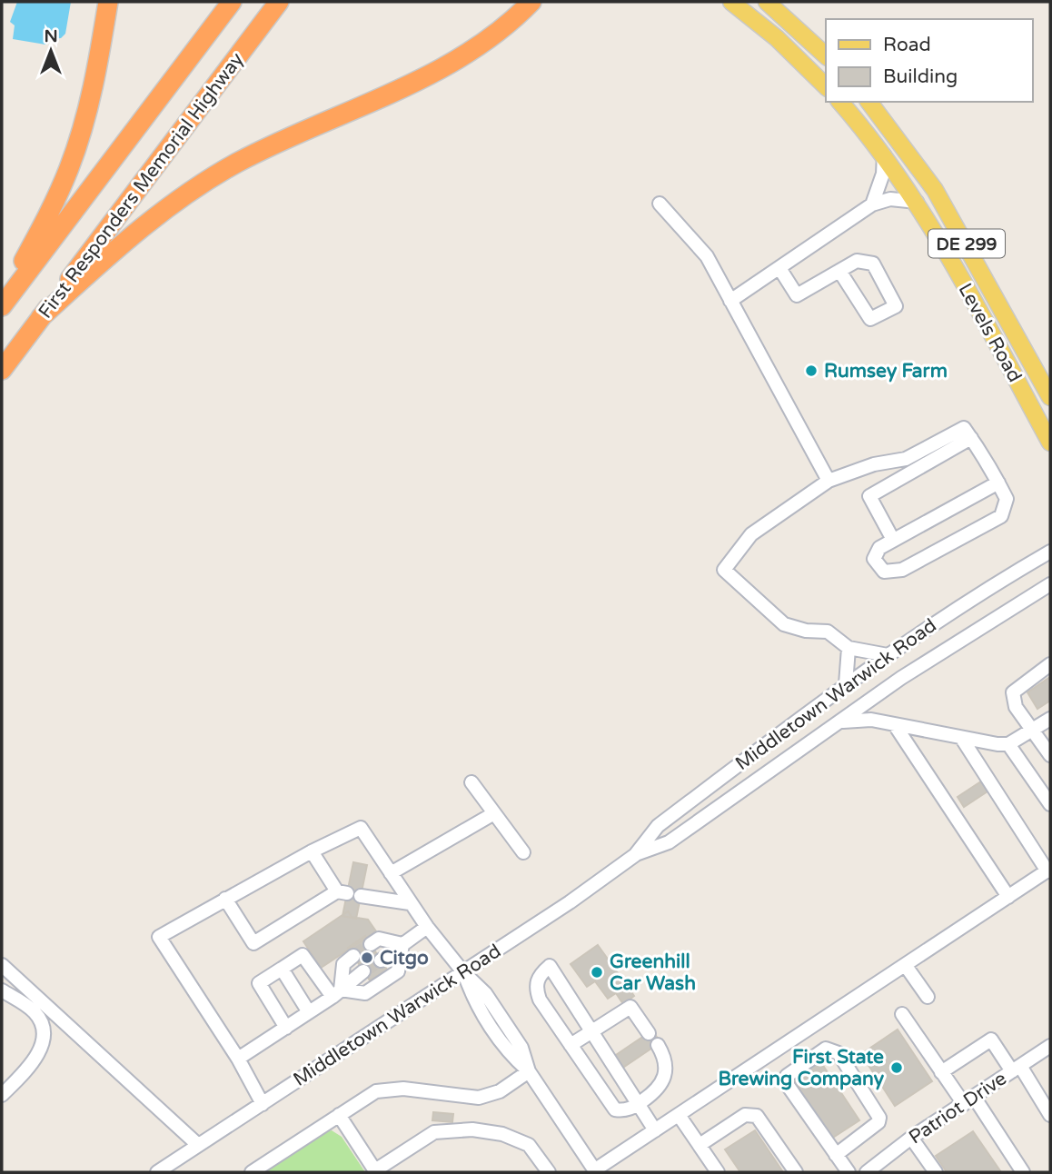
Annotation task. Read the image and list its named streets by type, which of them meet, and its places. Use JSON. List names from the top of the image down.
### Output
{
  "streets": {
    "highway": ["First Responders Memorial Highway"],
    "main road": ["DE 299", "Levels Road"],
    "street": ["Middletown Warwick Road", "Patriot Drive"]
  },
  "places": [
    "Rumsey Farm",
    "Citgo",
    "Greenhill Car Wash",
    "First State Brewing Company"
  ],
  "legend": ["Road", "Building"],
  "north": "top"
}
